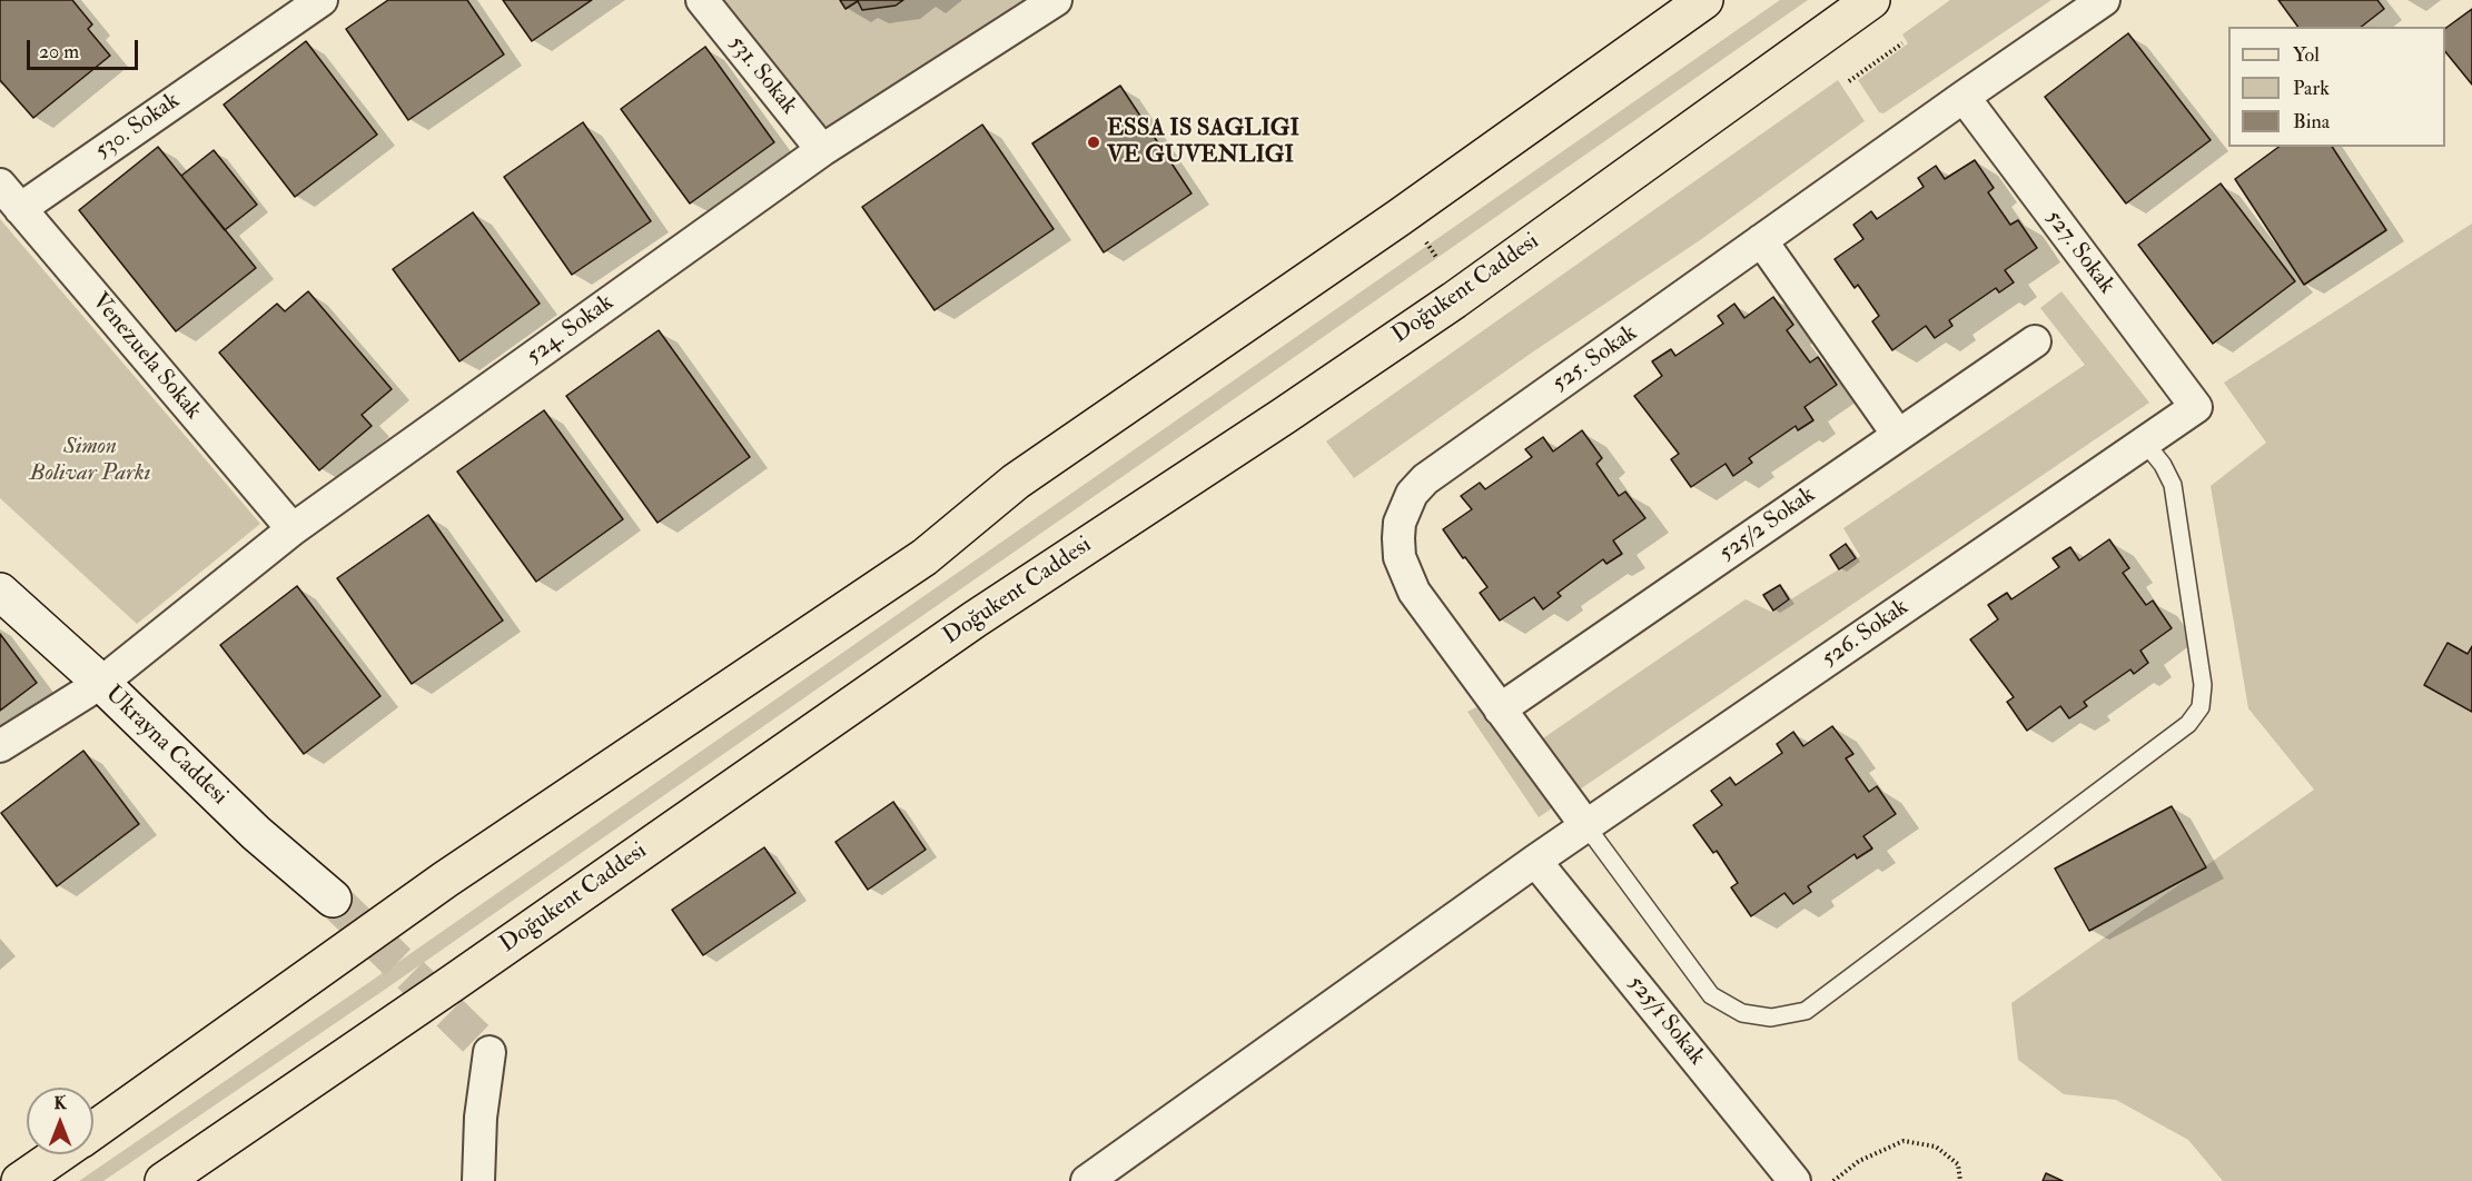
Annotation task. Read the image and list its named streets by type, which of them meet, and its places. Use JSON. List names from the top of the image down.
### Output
{
  "streets": {
    "main road": ["Doğukent Caddesi"],
    "street": [
      "531. Sokak",
      "530. Sokak",
      "527. Sokak",
      "524. Sokak",
      "Venezuela Sokak",
      "525. Sokak",
      "525/2 Sokak",
      "526. Sokak",
      "Ukrayna Caddesi",
      "525/1 Sokak"
    ]
  },
  "crossings": [
    ["531. Sokak", "524. Sokak"],
    ["530. Sokak", "Venezuela Sokak"],
    ["527. Sokak", "525. Sokak"],
    ["527. Sokak", "526. Sokak"],
    ["524. Sokak", "Venezuela Sokak"],
    ["524. Sokak", "Ukrayna Caddesi"],
    ["525. Sokak", "525/2 Sokak"],
    ["525. Sokak", "526. Sokak"],
    ["526. Sokak", "525/1 Sokak"]
  ],
  "parks": ["Simon Bolivar Parkı"],
  "places": ["ESSA IS SAGLIGI VE GUVENLIGI"],
  "legend": ["Yol", "Park", "Bina"],
  "scale_bar": "20 m",
  "north": "top"
}
